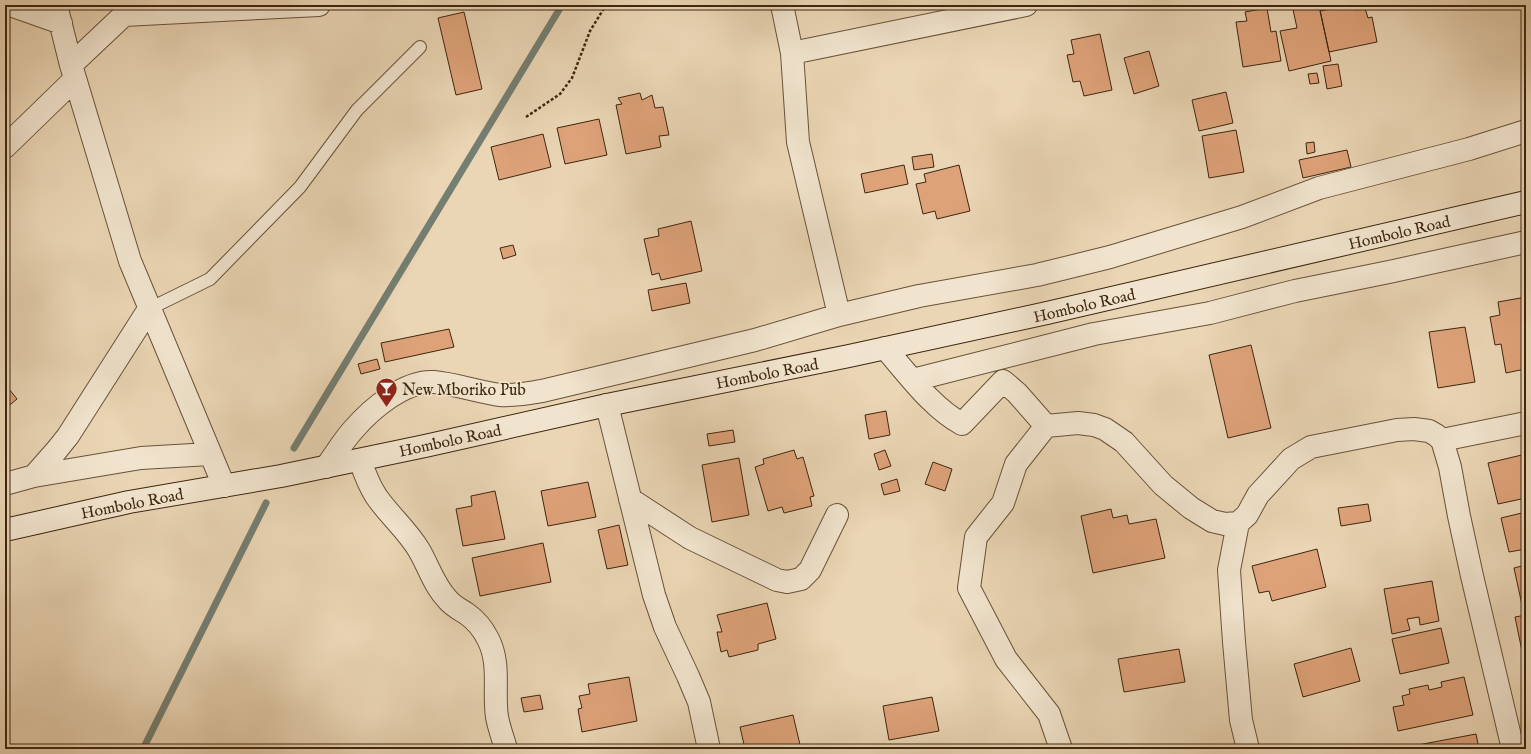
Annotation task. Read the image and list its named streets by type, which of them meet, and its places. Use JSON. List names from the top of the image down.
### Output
{
  "streets": {
    "street": ["Hombolo Road"]
  },
  "places": {
    "bar": ["New Mboriko Pub"]
  }
}
